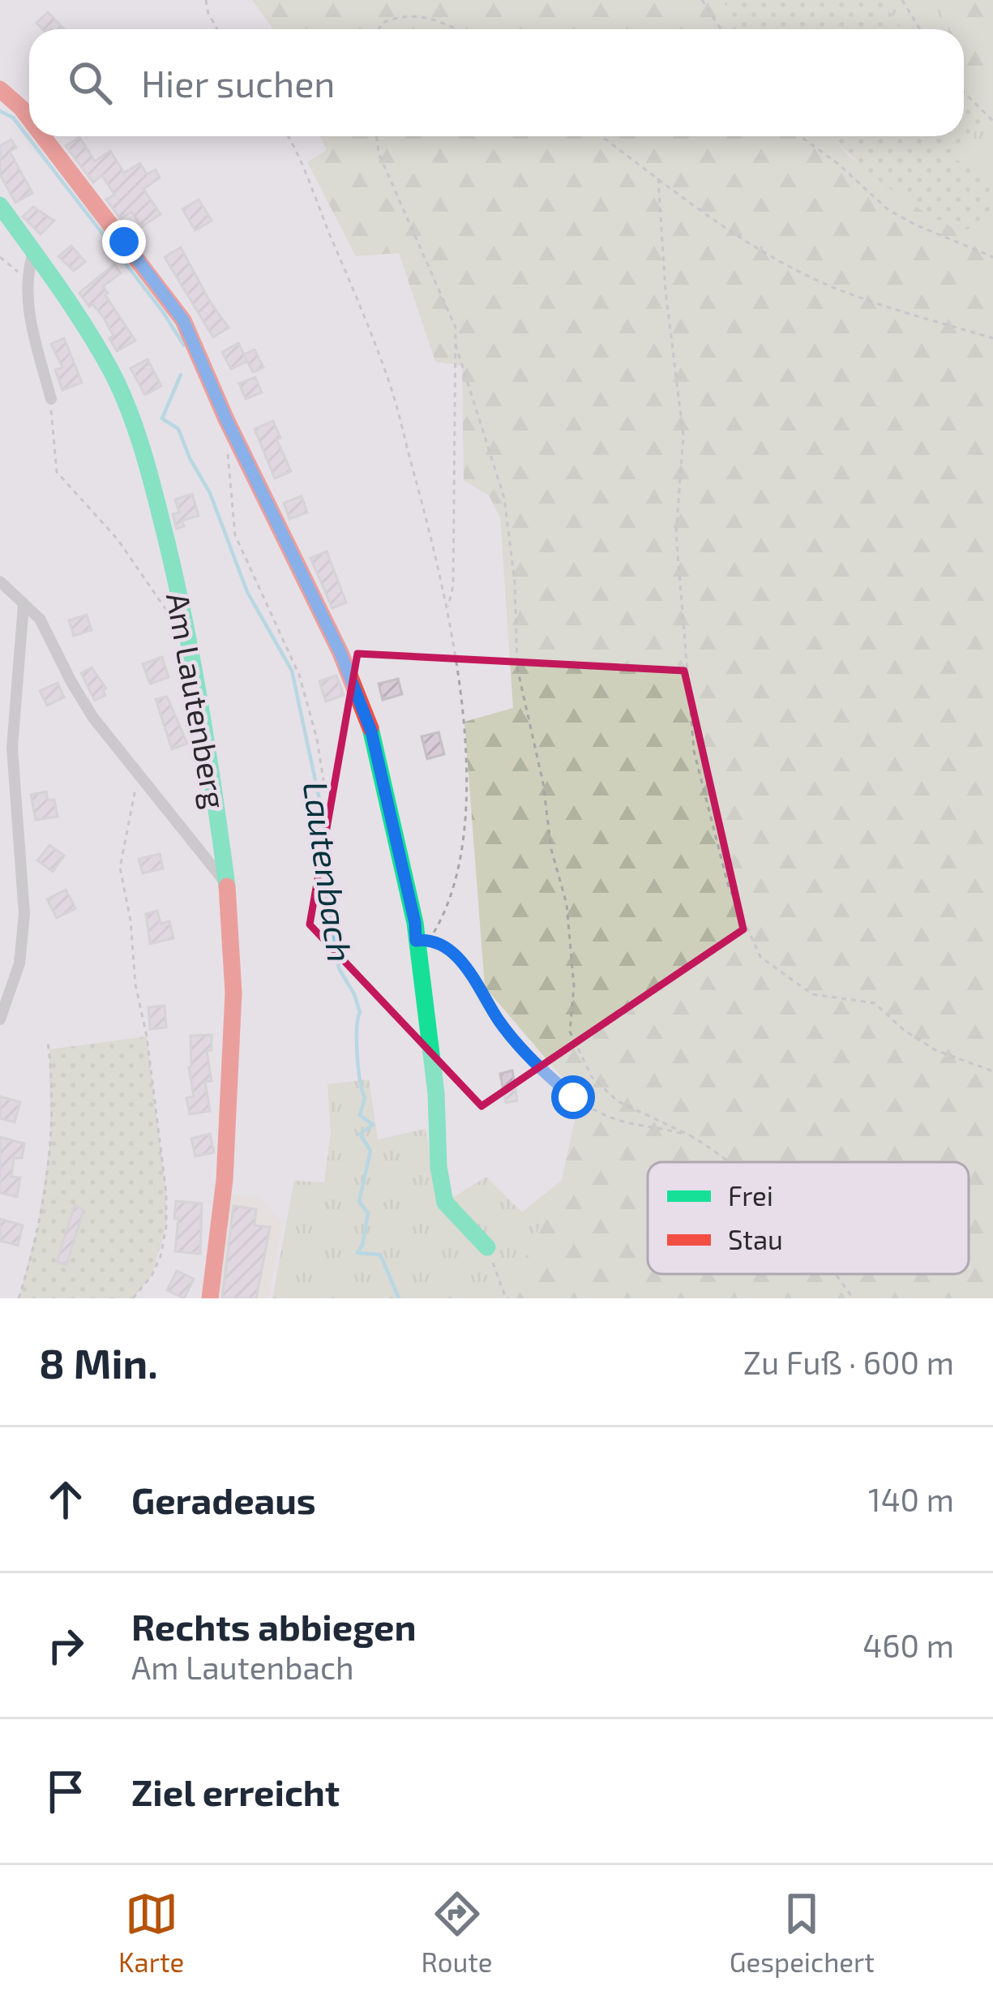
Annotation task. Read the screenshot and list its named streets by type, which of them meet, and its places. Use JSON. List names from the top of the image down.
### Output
{
  "streets": {
    "street": ["Am Lautenberg"]
  },
  "water": ["Lautenbach"],
  "legend": ["Frei", "Stau"],
  "page": {
    "search": "Hier suchen",
    "heading": ["8 Min.", "Zu Fuß · 600 m"],
    "list": [
      ["Geradeaus", "140 m"],
      ["Rechts abbiegen", "Am Lautenbach", "460 m"],
      "Ziel erreicht"
    ],
    "nav": ["Karte", "Route", "Gespeichert"]
  }
}
